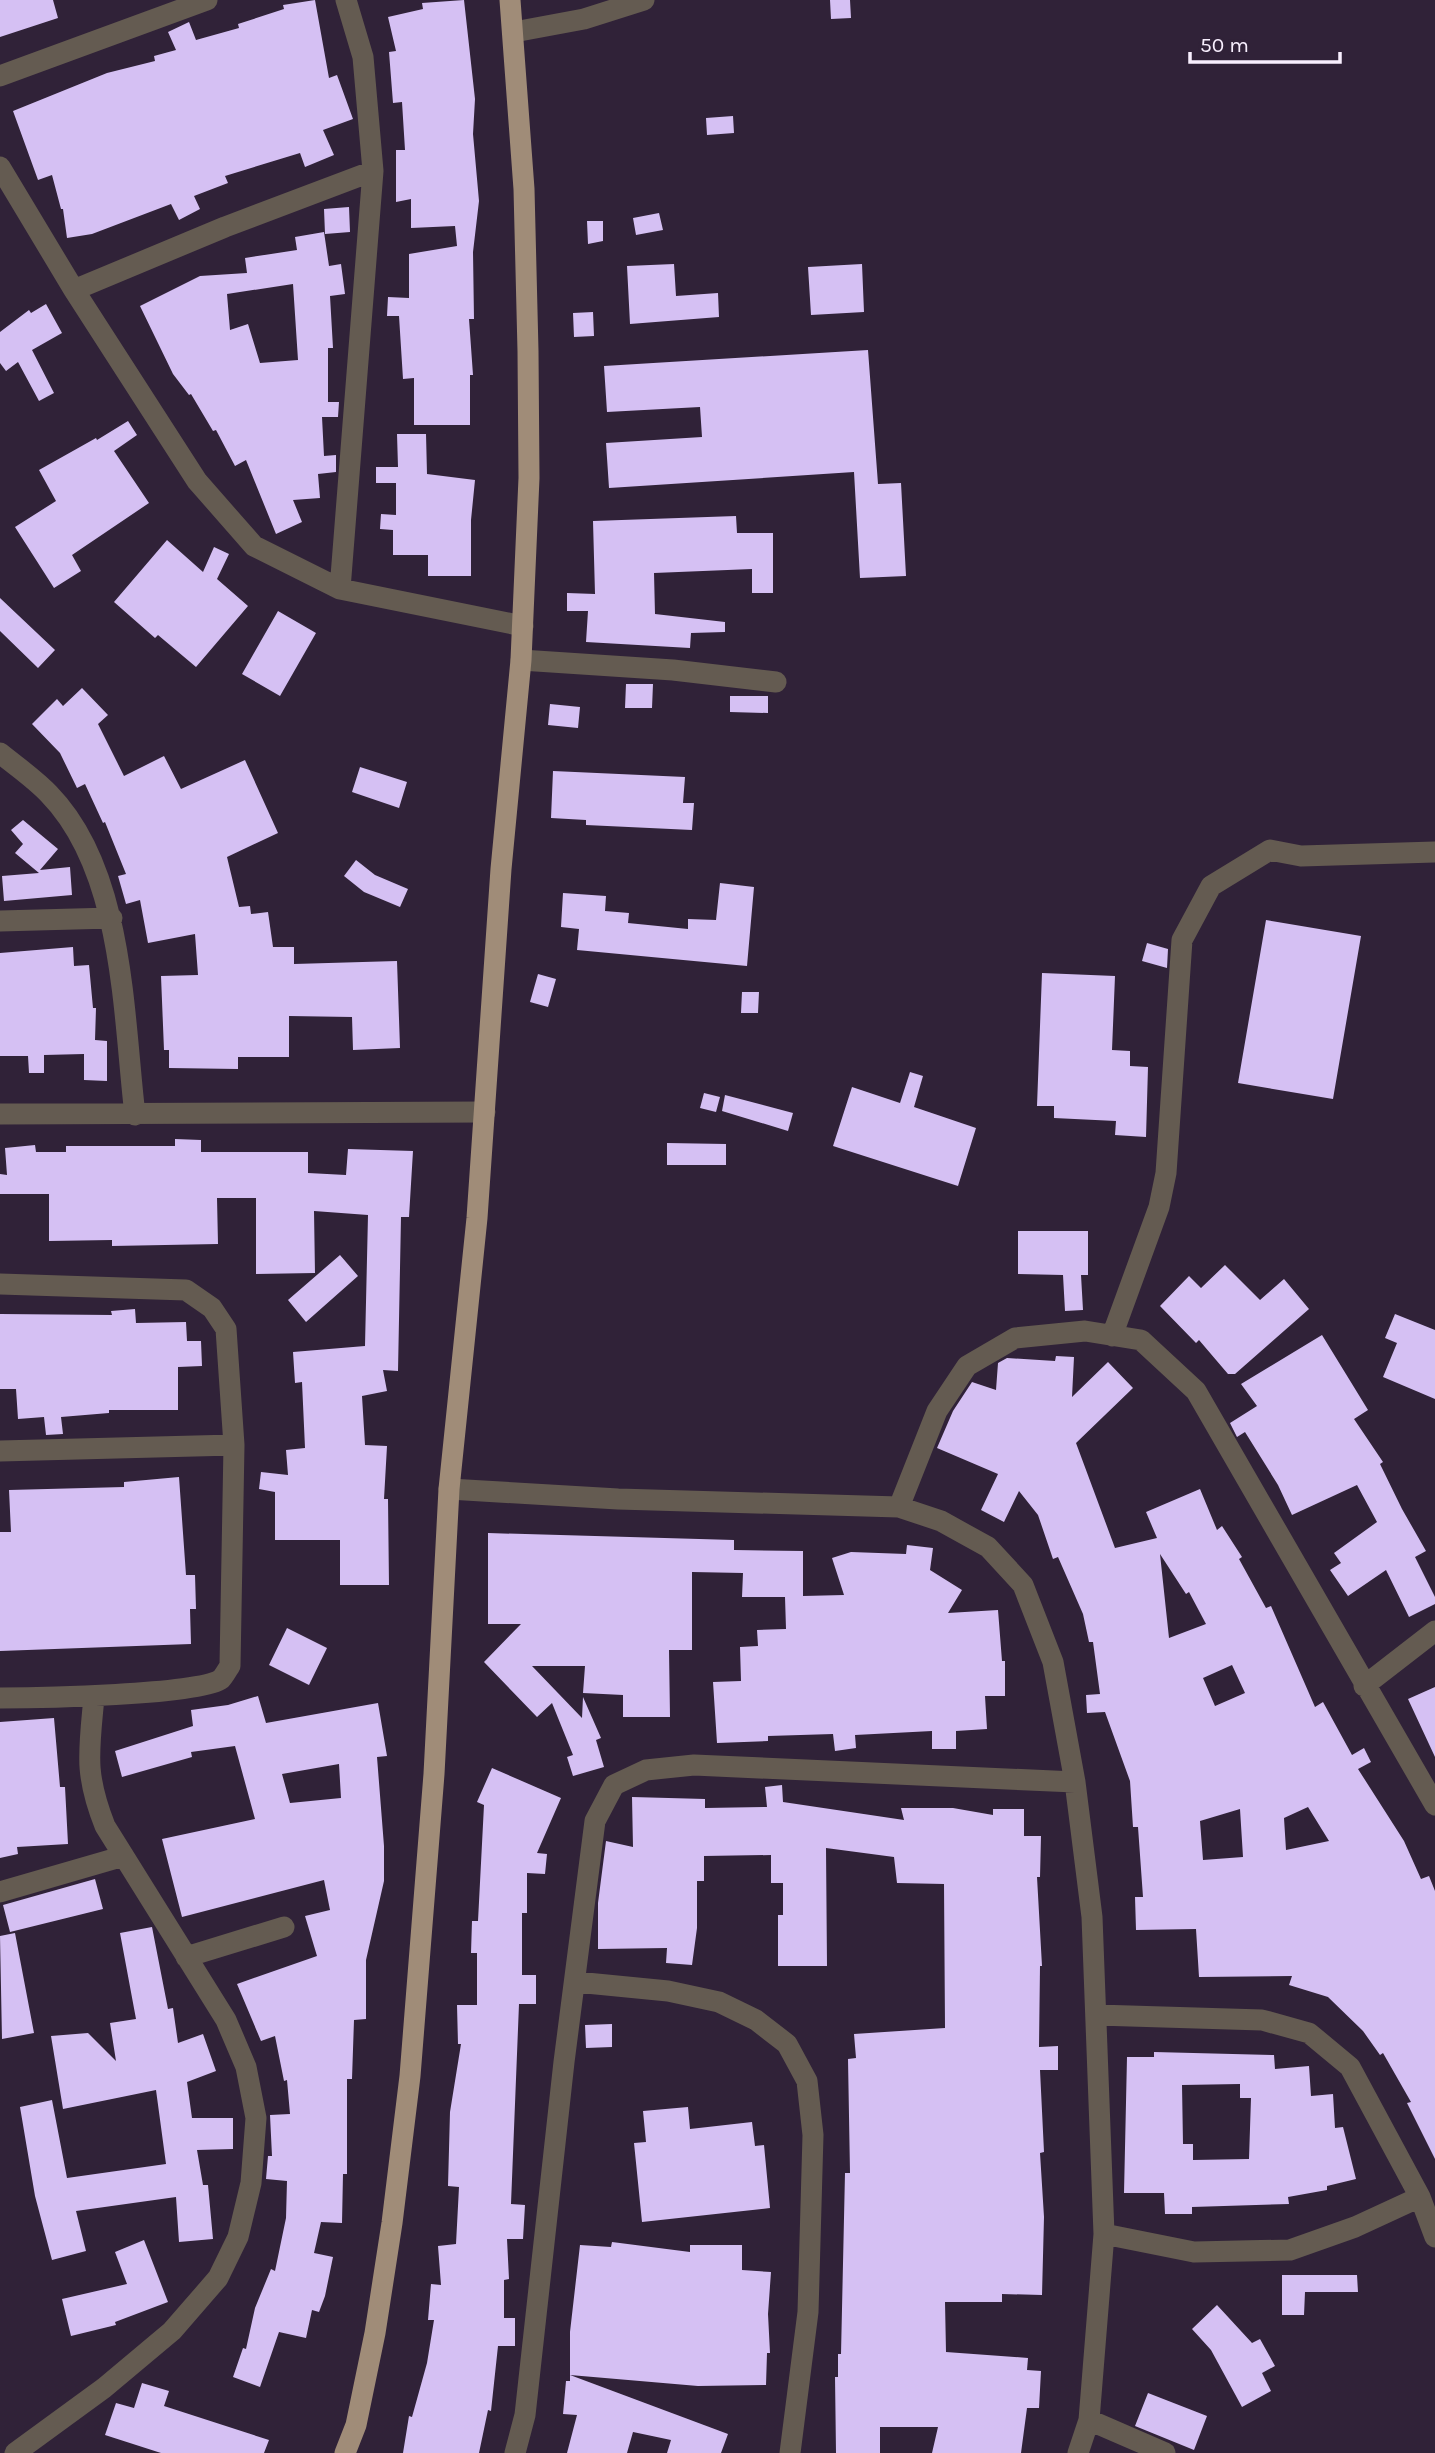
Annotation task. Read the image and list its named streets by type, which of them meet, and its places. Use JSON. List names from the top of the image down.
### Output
{
  "scale_bar": "50 m"
}
